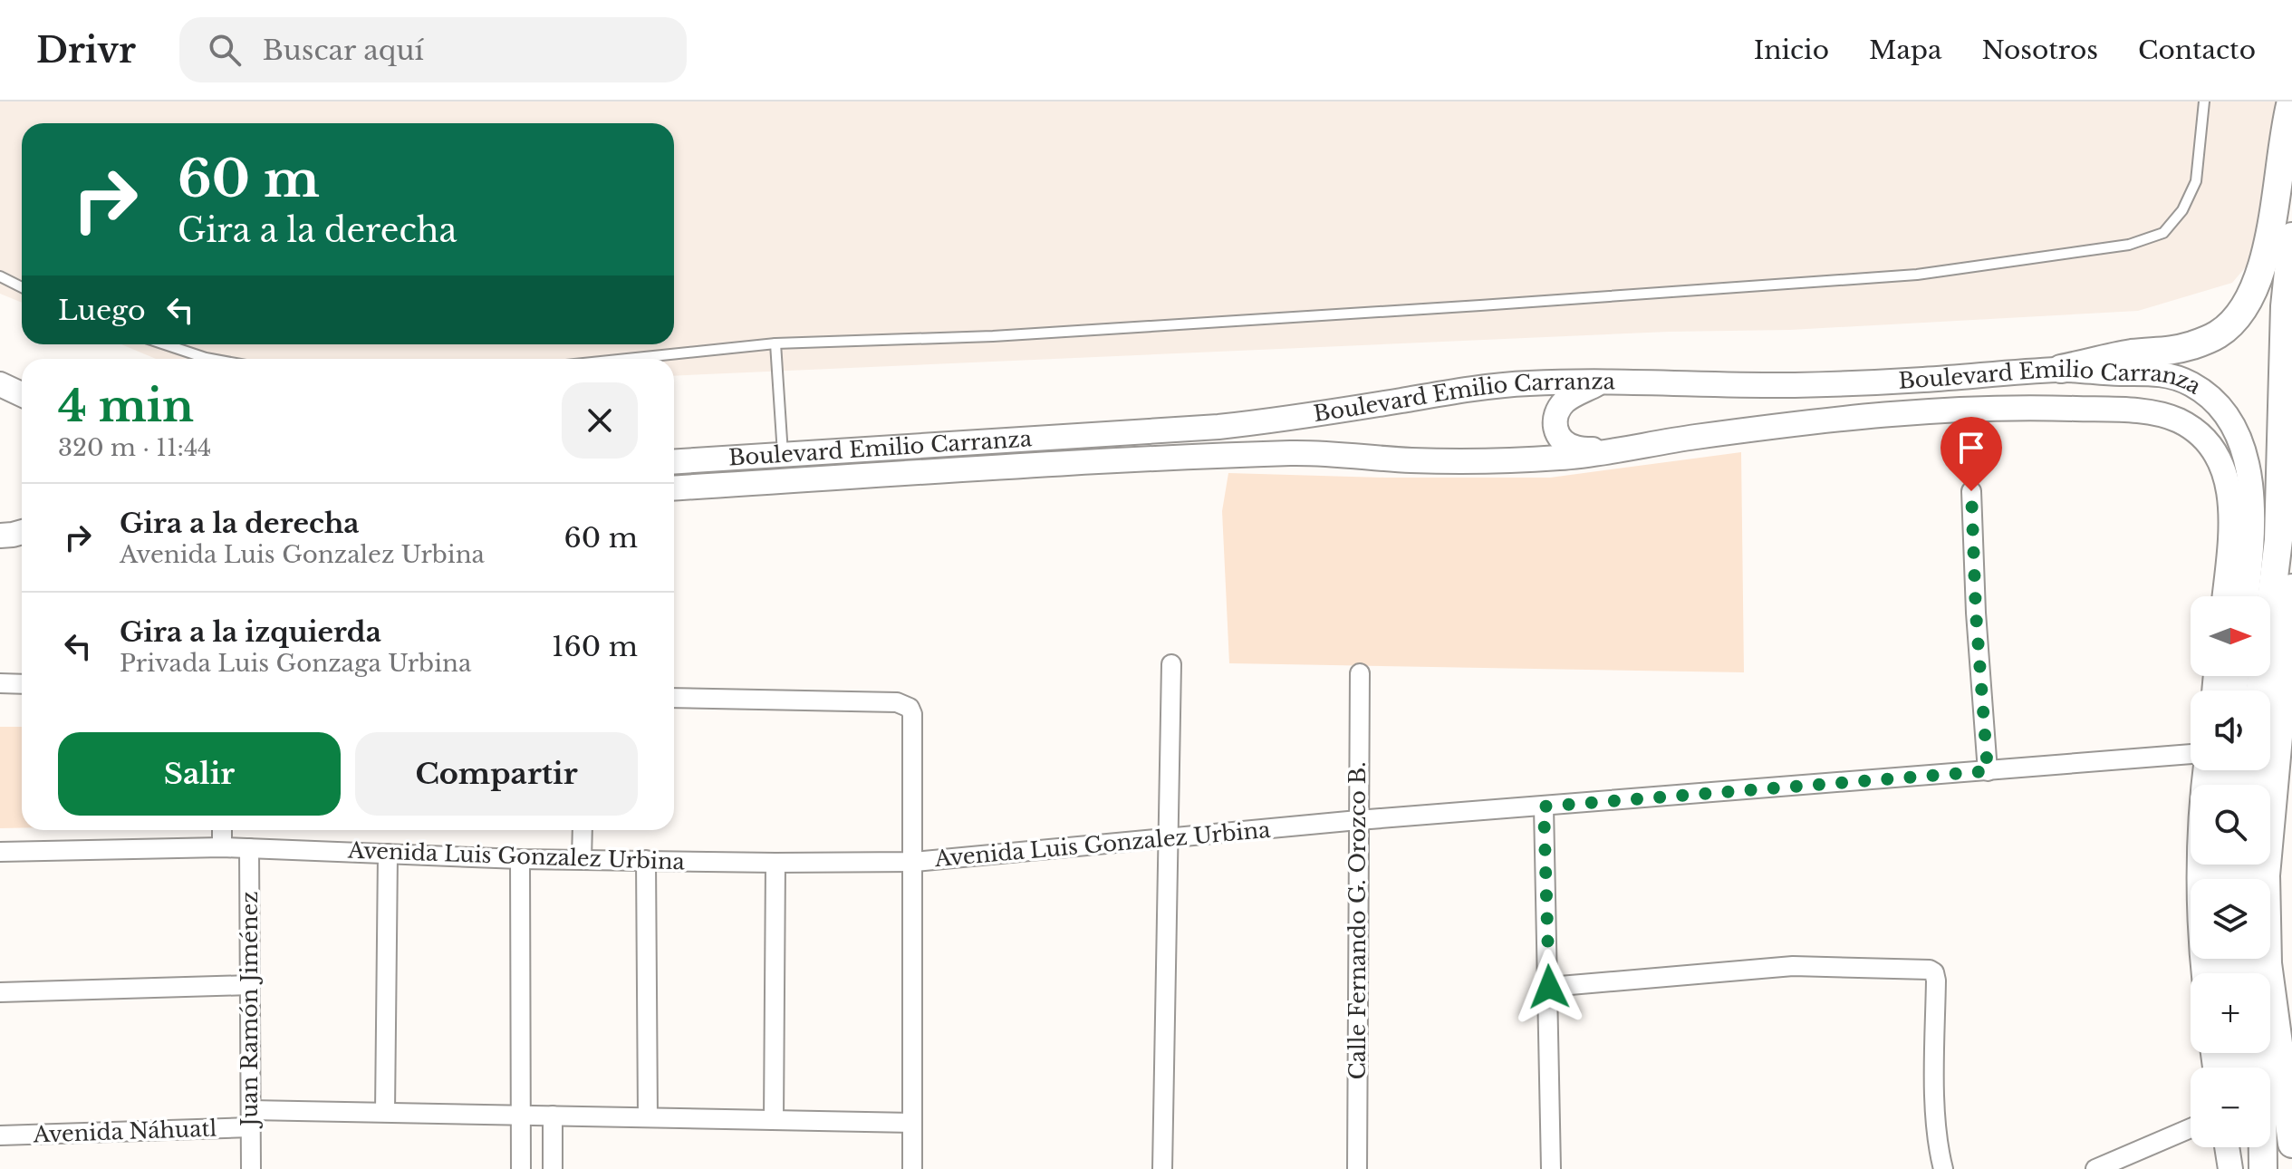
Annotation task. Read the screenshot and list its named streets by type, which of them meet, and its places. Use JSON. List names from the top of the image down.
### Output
{
  "streets": {
    "street": [
      "Boulevard Emilio Carranza",
      "Avenida Luis Gonzalez Urbina",
      "Calle Fernando G. Orozco B.",
      "Juan Ramón Jiménez",
      "Avenida Náhuatl"
    ]
  },
  "crossings": [
    ["Avenida Luis Gonzalez Urbina", "Calle Fernando G. Orozco B."],
    ["Avenida Luis Gonzalez Urbina", "Juan Ramón Jiménez"],
    ["Juan Ramón Jiménez", "Avenida Náhuatl"]
  ],
  "north": "right",
  "page": {
    "header": "Drivr",
    "search": "Buscar aquí",
    "nav": [
      "Inicio",
      "Mapa",
      "Nosotros",
      "Contacto"
    ],
    "turn": ["60 m", "Gira a la derecha"],
    "then": "Luego",
    "heading": ["4 min", "320 m · 11:44"],
    "list": [
      {
        "name": "Gira a la derecha",
        "note": "Avenida Luis Gonzalez Urbina",
        "value": "60 m"
      },
      {
        "name": "Gira a la izquierda",
        "note": "Privada Luis Gonzaga Urbina",
        "value": "160 m"
      }
    ],
    "map_buttons": ["+", "−"],
    "buttons": ["Salir", "Compartir"]
  }
}
